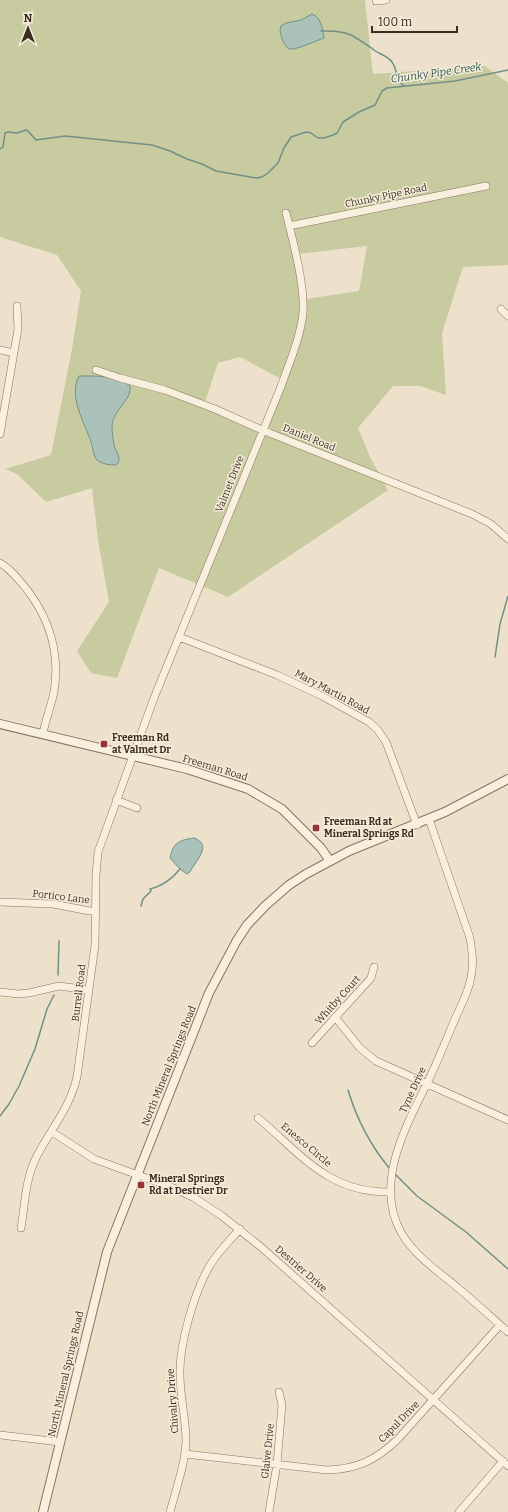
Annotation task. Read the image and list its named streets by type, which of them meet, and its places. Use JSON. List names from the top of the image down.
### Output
{
  "streets": {
    "street": [
      "Chunky Pipe Road",
      "Daniel Road",
      "Valmet Drive",
      "Mary Martin Road",
      "Freeman Road",
      "Portico Lane",
      "Burrell Road",
      "Whitby Court",
      "North Mineral Springs Road",
      "Tyne Drive",
      "Enesco Circle",
      "Destrier Drive",
      "Chivalry Drive",
      "Capul Drive",
      "Glaive Drive"
    ]
  },
  "crossings": [
    ["Chunky Pipe Road", "Valmet Drive"],
    ["Daniel Road", "Valmet Drive"],
    ["Valmet Drive", "Mary Martin Road"],
    ["Valmet Drive", "Freeman Road"],
    ["Valmet Drive", "Burrell Road"],
    ["Mary Martin Road", "North Mineral Springs Road"],
    ["Freeman Road", "Burrell Road"],
    ["Freeman Road", "North Mineral Springs Road"],
    ["Portico Lane", "Burrell Road"],
    ["Burrell Road", "Destrier Drive"],
    ["North Mineral Springs Road", "Tyne Drive"],
    ["North Mineral Springs Road", "Destrier Drive"],
    ["Tyne Drive", "Enesco Circle"],
    ["Tyne Drive", "Capul Drive"],
    ["Destrier Drive", "Chivalry Drive"],
    ["Destrier Drive", "Capul Drive"],
    ["Chivalry Drive", "Capul Drive"],
    ["Capul Drive", "Glaive Drive"]
  ],
  "water": ["Chunky Pipe Creek"],
  "places": {
    "transit": ["Freeman Rd at Valmet Dr", "Freeman Rd at Mineral Springs Rd", "Mineral Springs Rd at Destrier Dr"]
  },
  "scale_bar": "100 m",
  "north": "top"
}
